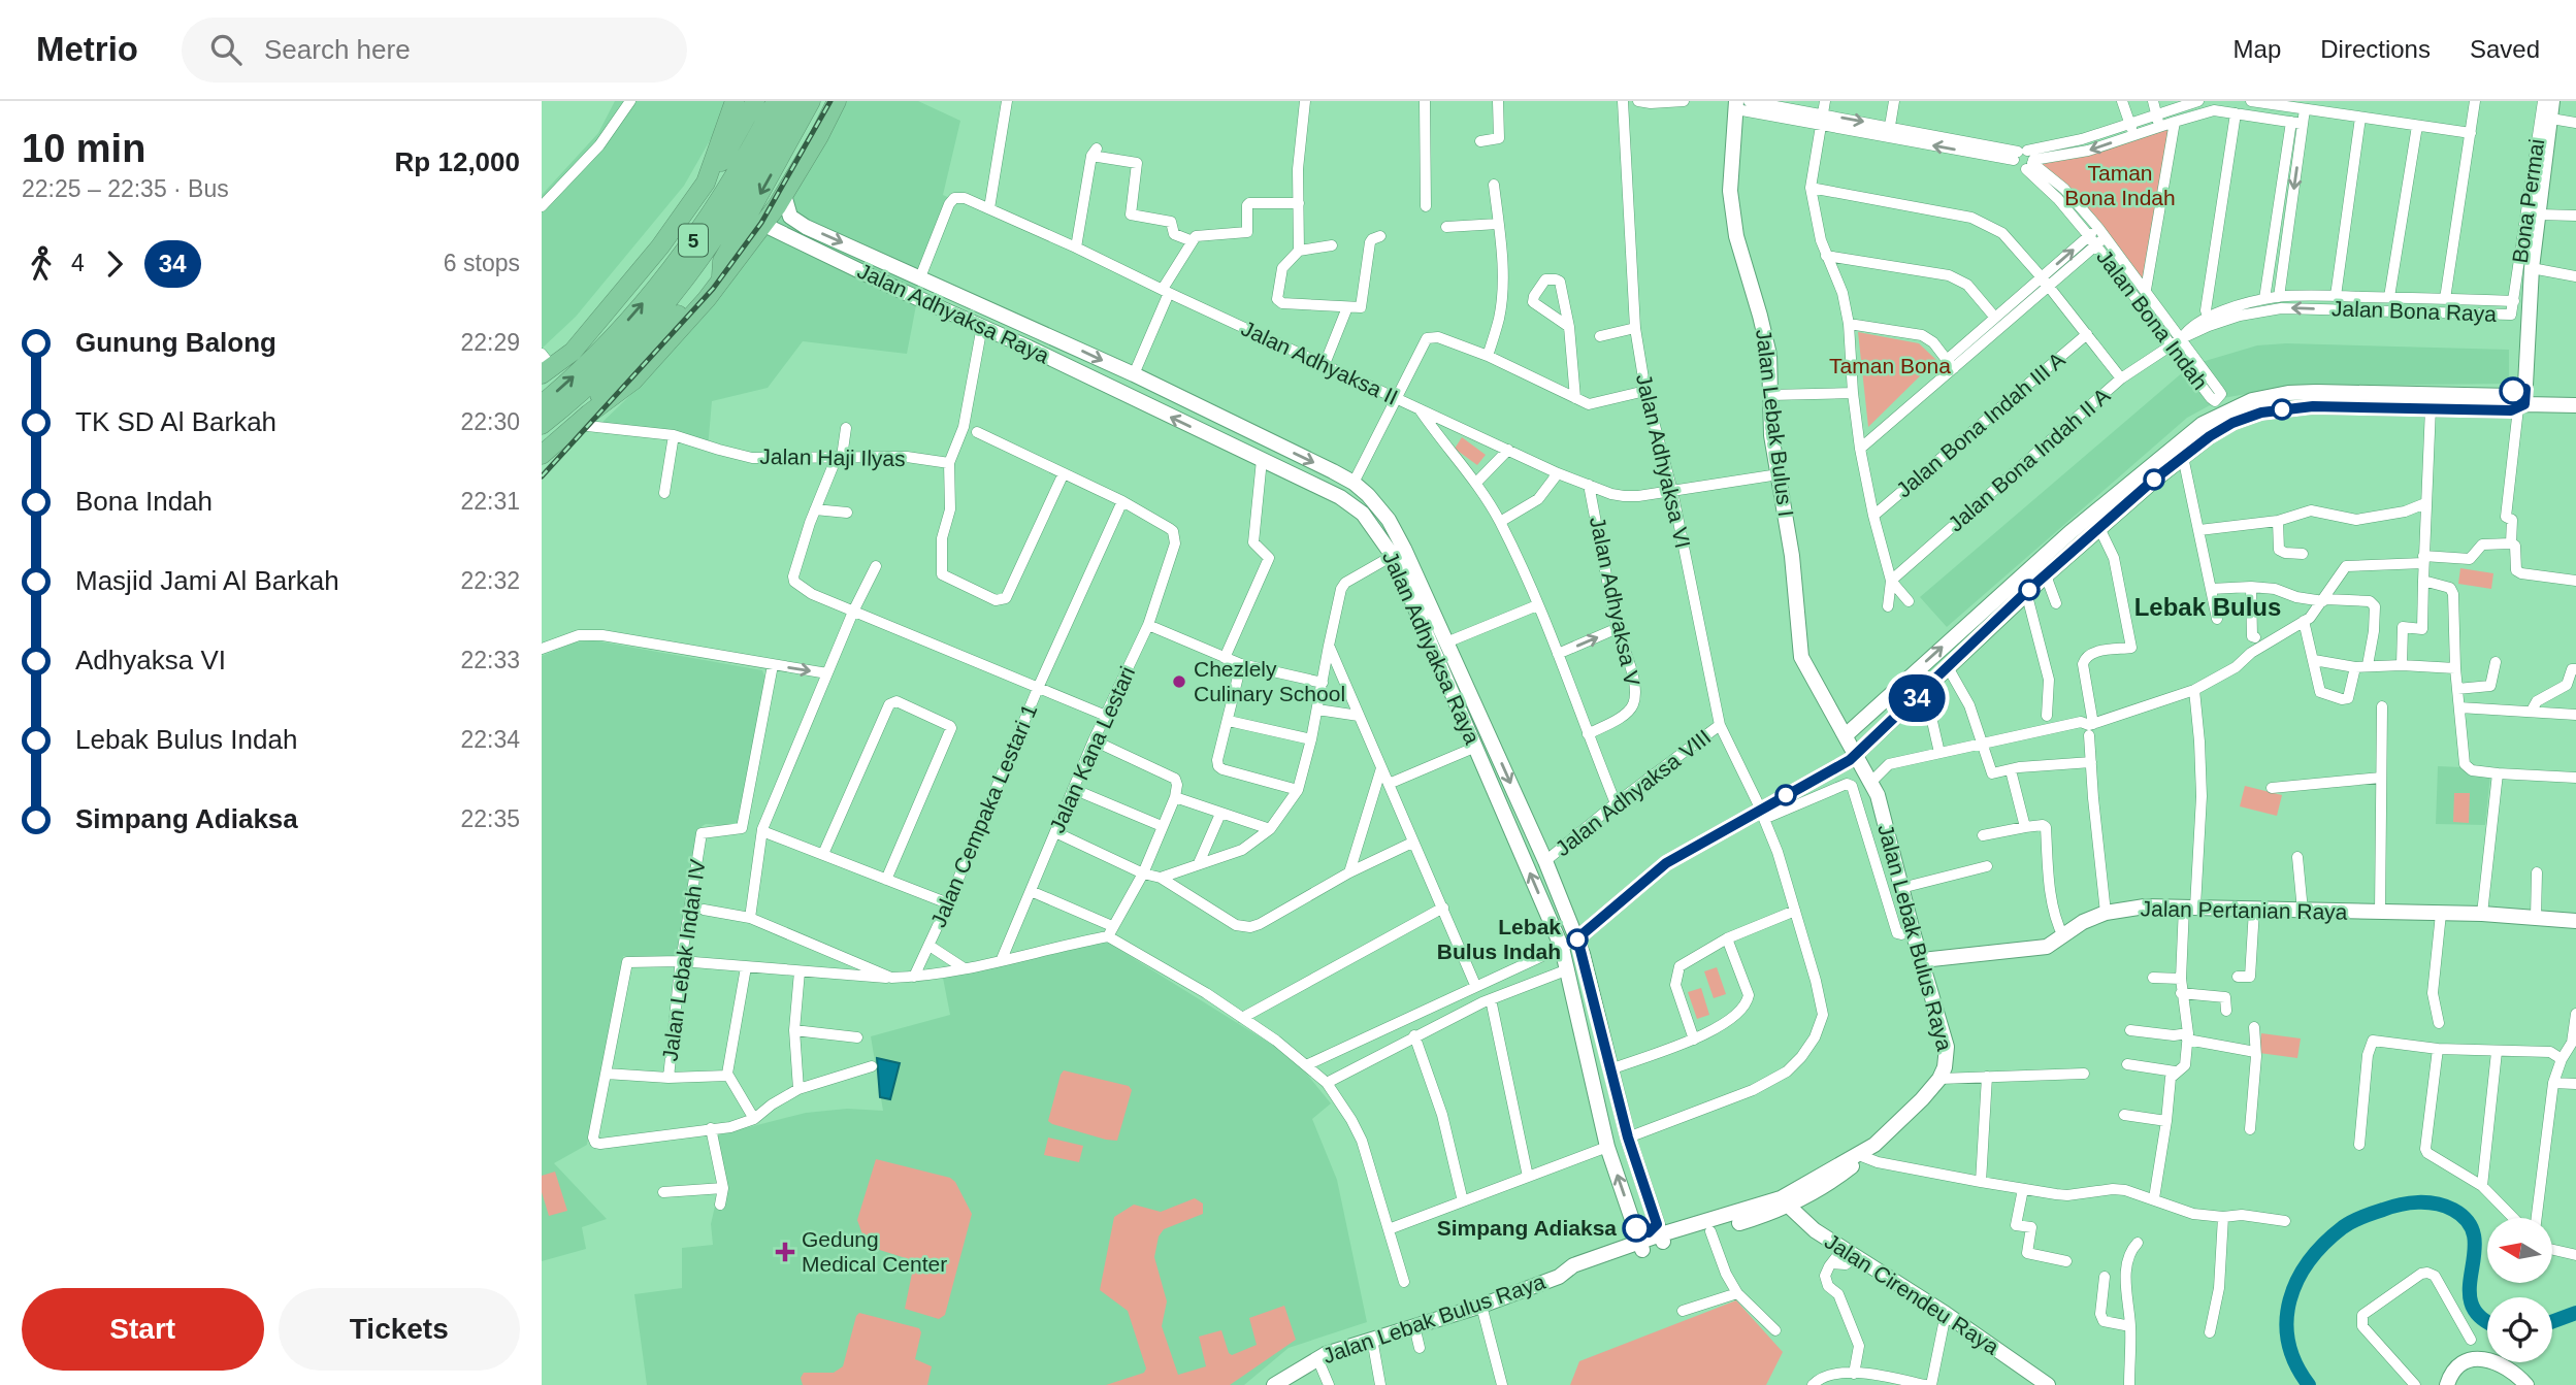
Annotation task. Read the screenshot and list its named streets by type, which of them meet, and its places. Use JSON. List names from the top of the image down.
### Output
{
  "streets": {
    "highway": ["5"],
    "main road": [
      "Jalan Adhyaksa Raya",
      "Jalan Lebak Bulus I",
      "Jalan Pertanian Raya",
      "Jalan Lebak Bulus Raya",
      "Jalan Cirendeu Raya"
    ],
    "street": [
      "Bona Permai",
      "Jalan Bona Raya",
      "Jalan Bona Indah",
      "Jalan Adhyaksa II",
      "Jalan Bona Indah III A",
      "Jalan Haji Ilyas",
      "Jalan Bona Indah II A",
      "Jalan Adhyaksa VI",
      "Jalan Adhyaksa V",
      "Jalan Kana Lestari",
      "Jalan Adhyaksa VIII",
      "Jalan Cempaka Lestari 1",
      "Jalan Lebak Indah IV"
    ]
  },
  "crossings": [
    ["Bona Permai", "Jalan Bona Raya"],
    ["Jalan Bona Raya", "Jalan Bona Indah"],
    ["Jalan Bona Raya", "Jalan Bona Indah II A"],
    ["Jalan Adhyaksa Raya", "Jalan Adhyaksa II"],
    ["Jalan Adhyaksa Raya", "Jalan Adhyaksa VI"],
    ["Jalan Adhyaksa Raya", "Jalan Adhyaksa VIII"],
    ["Jalan Adhyaksa Raya", "Jalan Lebak Bulus Raya"],
    ["Jalan Bona Indah", "Jalan Lebak Bulus I"],
    ["Jalan Bona Indah", "Jalan Bona Indah II A"],
    ["Jalan Adhyaksa II", "Jalan Lebak Bulus I"],
    ["Jalan Adhyaksa II", "Jalan Adhyaksa VI"],
    ["Jalan Adhyaksa II", "Jalan Adhyaksa V"],
    ["Jalan Lebak Bulus I", "Jalan Lebak Bulus Raya"],
    ["Jalan Adhyaksa VI", "Jalan Adhyaksa VIII"],
    ["Jalan Kana Lestari", "Jalan Cempaka Lestari 1"],
    ["Jalan Pertanian Raya", "Jalan Lebak Bulus Raya"],
    ["Jalan Lebak Bulus Raya", "Jalan Cirendeu Raya"]
  ],
  "districts": ["Lebak Bulus"],
  "parks": ["Taman Bona Indah", "Taman Bona"],
  "places": {
    "other": ["Chezlely Culinary School", "Lebak Bulus Indah", "Simpang Adiaksa"],
    "health": ["Gedung Medical Center"]
  },
  "lines": ["bus line 34"],
  "north": "left",
  "page": {
    "header": "Metrio",
    "search": "Search here",
    "nav": ["Map", "Directions", "Saved"],
    "heading": ["10 min", "22:25 – 22:35 · Bus", "Rp 12,000"],
    "on_map": "34",
    "legs": ["4", "34", "6 stops"],
    "list": [
      {
        "name": "Gunung Balong",
        "value": "22:29"
      },
      {
        "name": "TK SD Al Barkah",
        "value": "22:30"
      },
      {
        "name": "Bona Indah",
        "value": "22:31"
      },
      {
        "name": "Masjid Jami Al Barkah",
        "value": "22:32"
      },
      {
        "name": "Adhyaksa VI",
        "value": "22:33"
      },
      {
        "name": "Lebak Bulus Indah",
        "value": "22:34"
      },
      {
        "name": "Simpang Adiaksa",
        "value": "22:35"
      }
    ],
    "buttons": ["Start", "Tickets"]
  }
}
